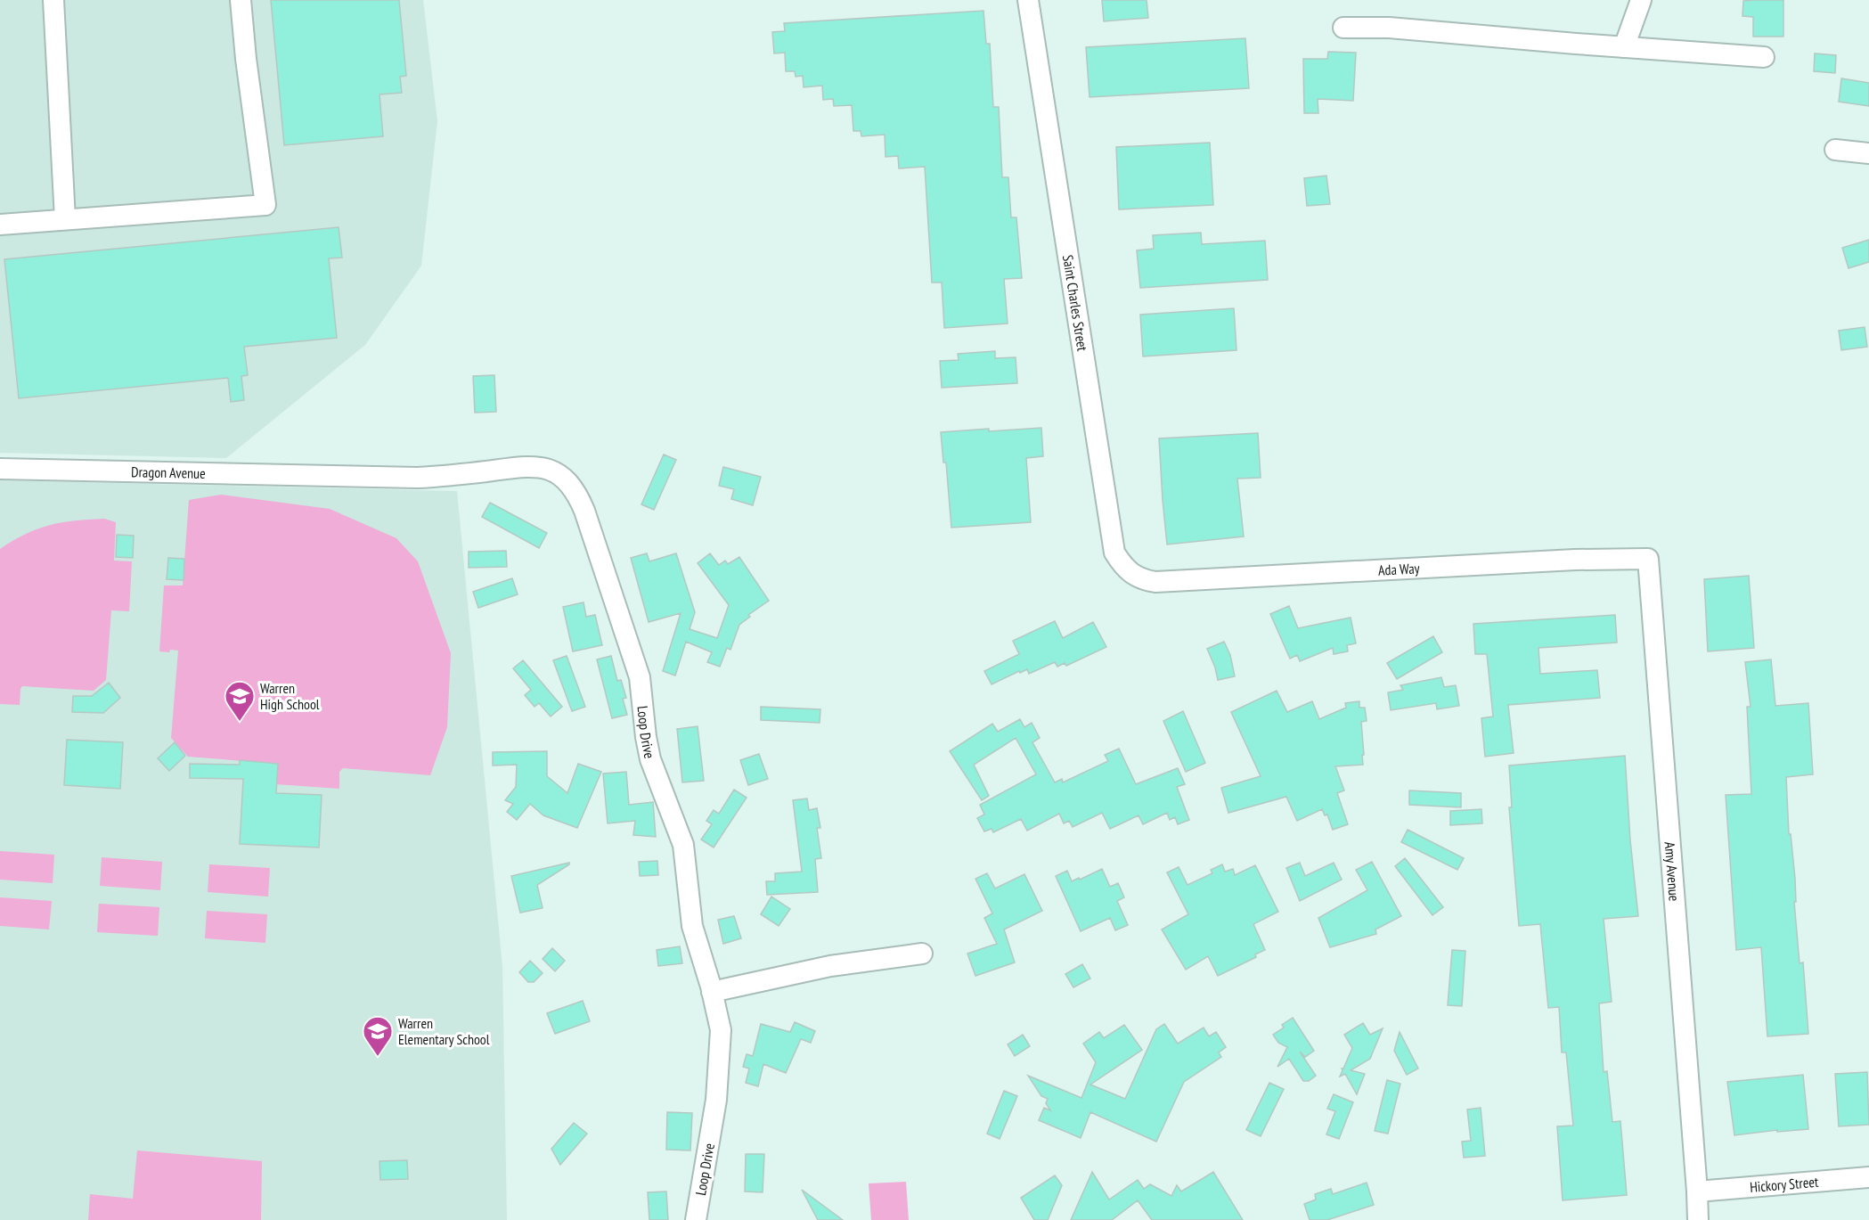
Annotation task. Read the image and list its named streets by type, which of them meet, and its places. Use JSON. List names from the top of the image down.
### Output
{
  "streets": {
    "street": [
      "Saint Charles Street",
      "Dragon Avenue",
      "Ada Way",
      "Loop Drive",
      "Amy Avenue",
      "Hickory Street"
    ]
  },
  "crossings": [
    ["Saint Charles Street", "Ada Way"],
    ["Dragon Avenue", "Loop Drive"],
    ["Ada Way", "Amy Avenue"],
    ["Amy Avenue", "Hickory Street"]
  ],
  "places": {
    "school or university": ["Warren High School", "Warren Elementary School"]
  }
}
